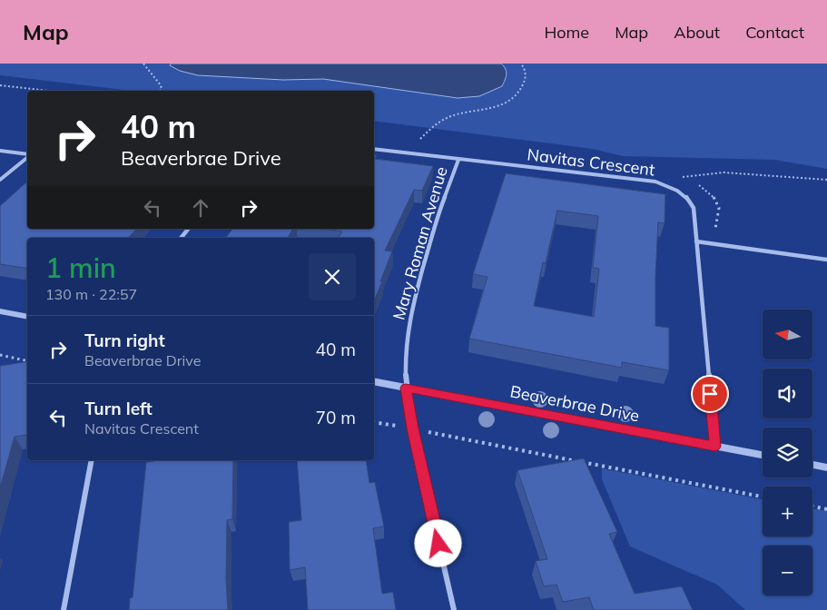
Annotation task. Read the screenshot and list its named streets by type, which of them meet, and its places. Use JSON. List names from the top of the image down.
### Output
{
  "streets": {
    "street": ["Navitas Crescent", "Mary Roman Avenue", "Beaverbrae Drive"]
  },
  "crossings": [
    ["Navitas Crescent", "Mary Roman Avenue"],
    ["Navitas Crescent", "Beaverbrae Drive"],
    ["Mary Roman Avenue", "Beaverbrae Drive"]
  ],
  "north": "left",
  "page": {
    "header": "Map",
    "nav": [
      "Home",
      "Map",
      "About",
      "Contact"
    ],
    "turn": ["40 m", "Beaverbrae Drive"],
    "heading": ["1 min", "130 m · 22:57"],
    "map_buttons": ["+", "−"],
    "list": [
      {
        "name": "Turn right",
        "note": "Beaverbrae Drive",
        "value": "40 m"
      },
      {
        "name": "Turn left",
        "note": "Navitas Crescent",
        "value": "70 m"
      }
    ]
  }
}
